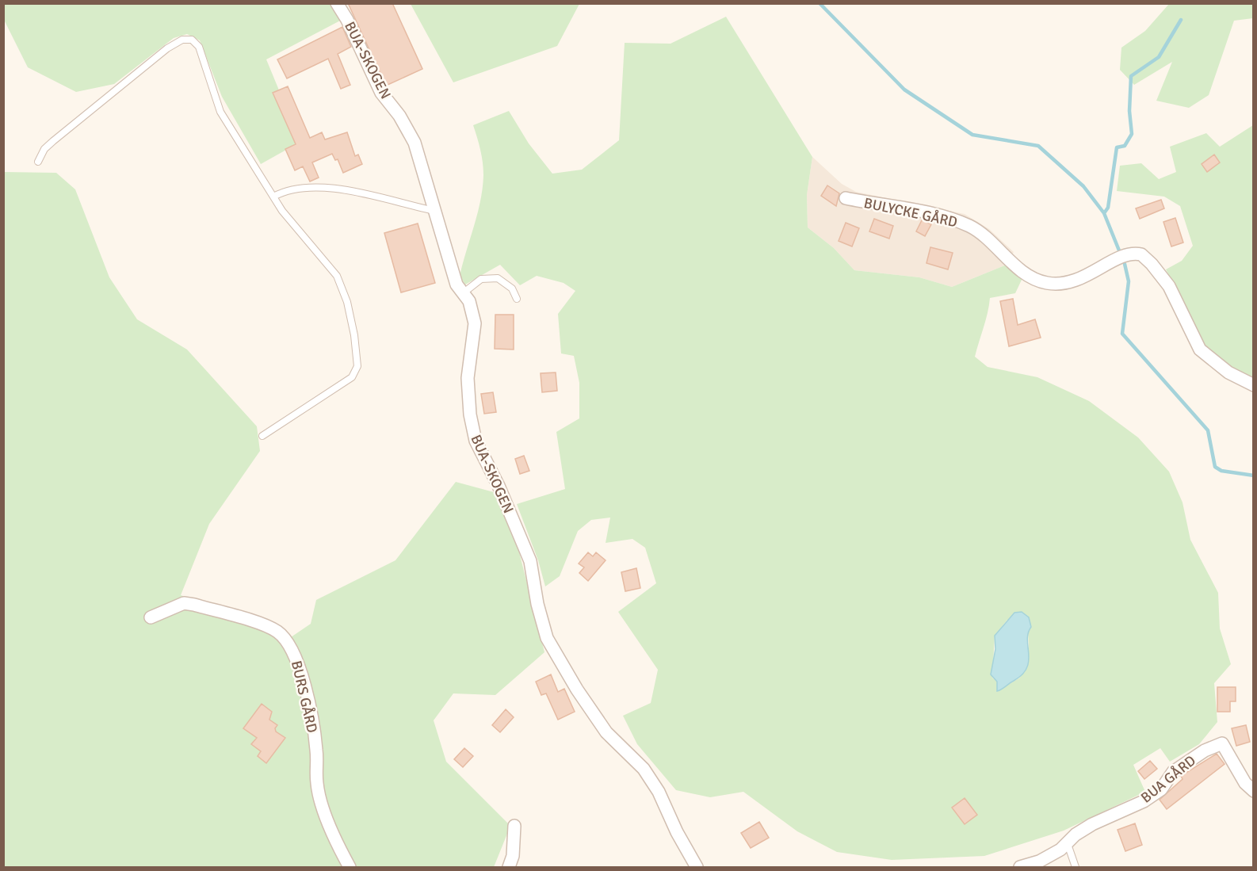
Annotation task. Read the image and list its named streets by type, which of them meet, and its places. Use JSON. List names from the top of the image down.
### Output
{
  "streets": {
    "street": [
      "BUA-SKOGEN",
      "BULYCKE GÅRD",
      "BURS GÅRD",
      "BUA GÅRD"
    ]
  }
}
